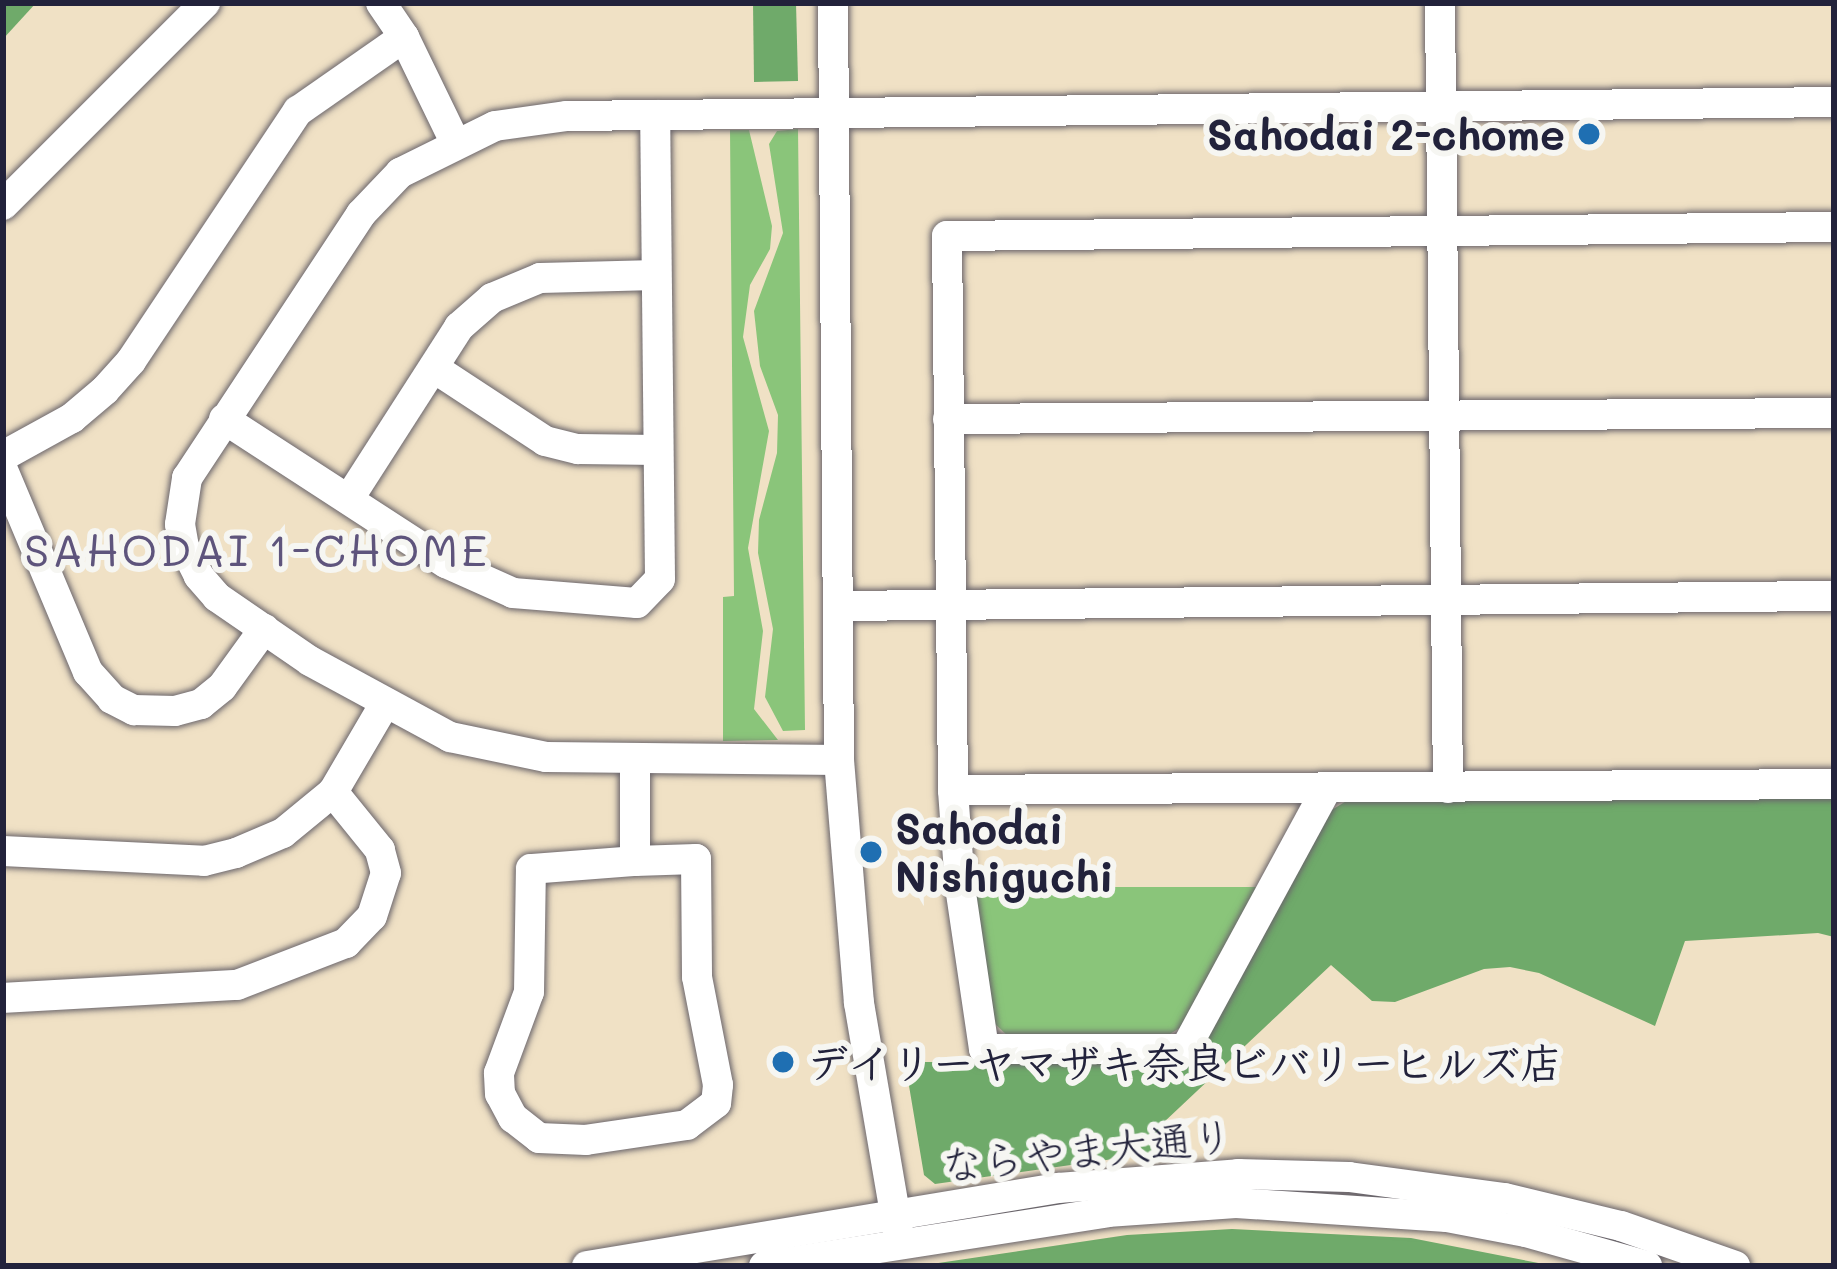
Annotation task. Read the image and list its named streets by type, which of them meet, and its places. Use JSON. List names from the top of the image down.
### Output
{
  "streets": {
    "street": ["ならやま大通り"]
  },
  "districts": ["SAHODAI 1-CHOME"],
  "places": ["Sahodai 2-chome", "Sahodai Nishiguchi", "デイリーヤマザキ奈良ビバリーヒルズ店"]
}
